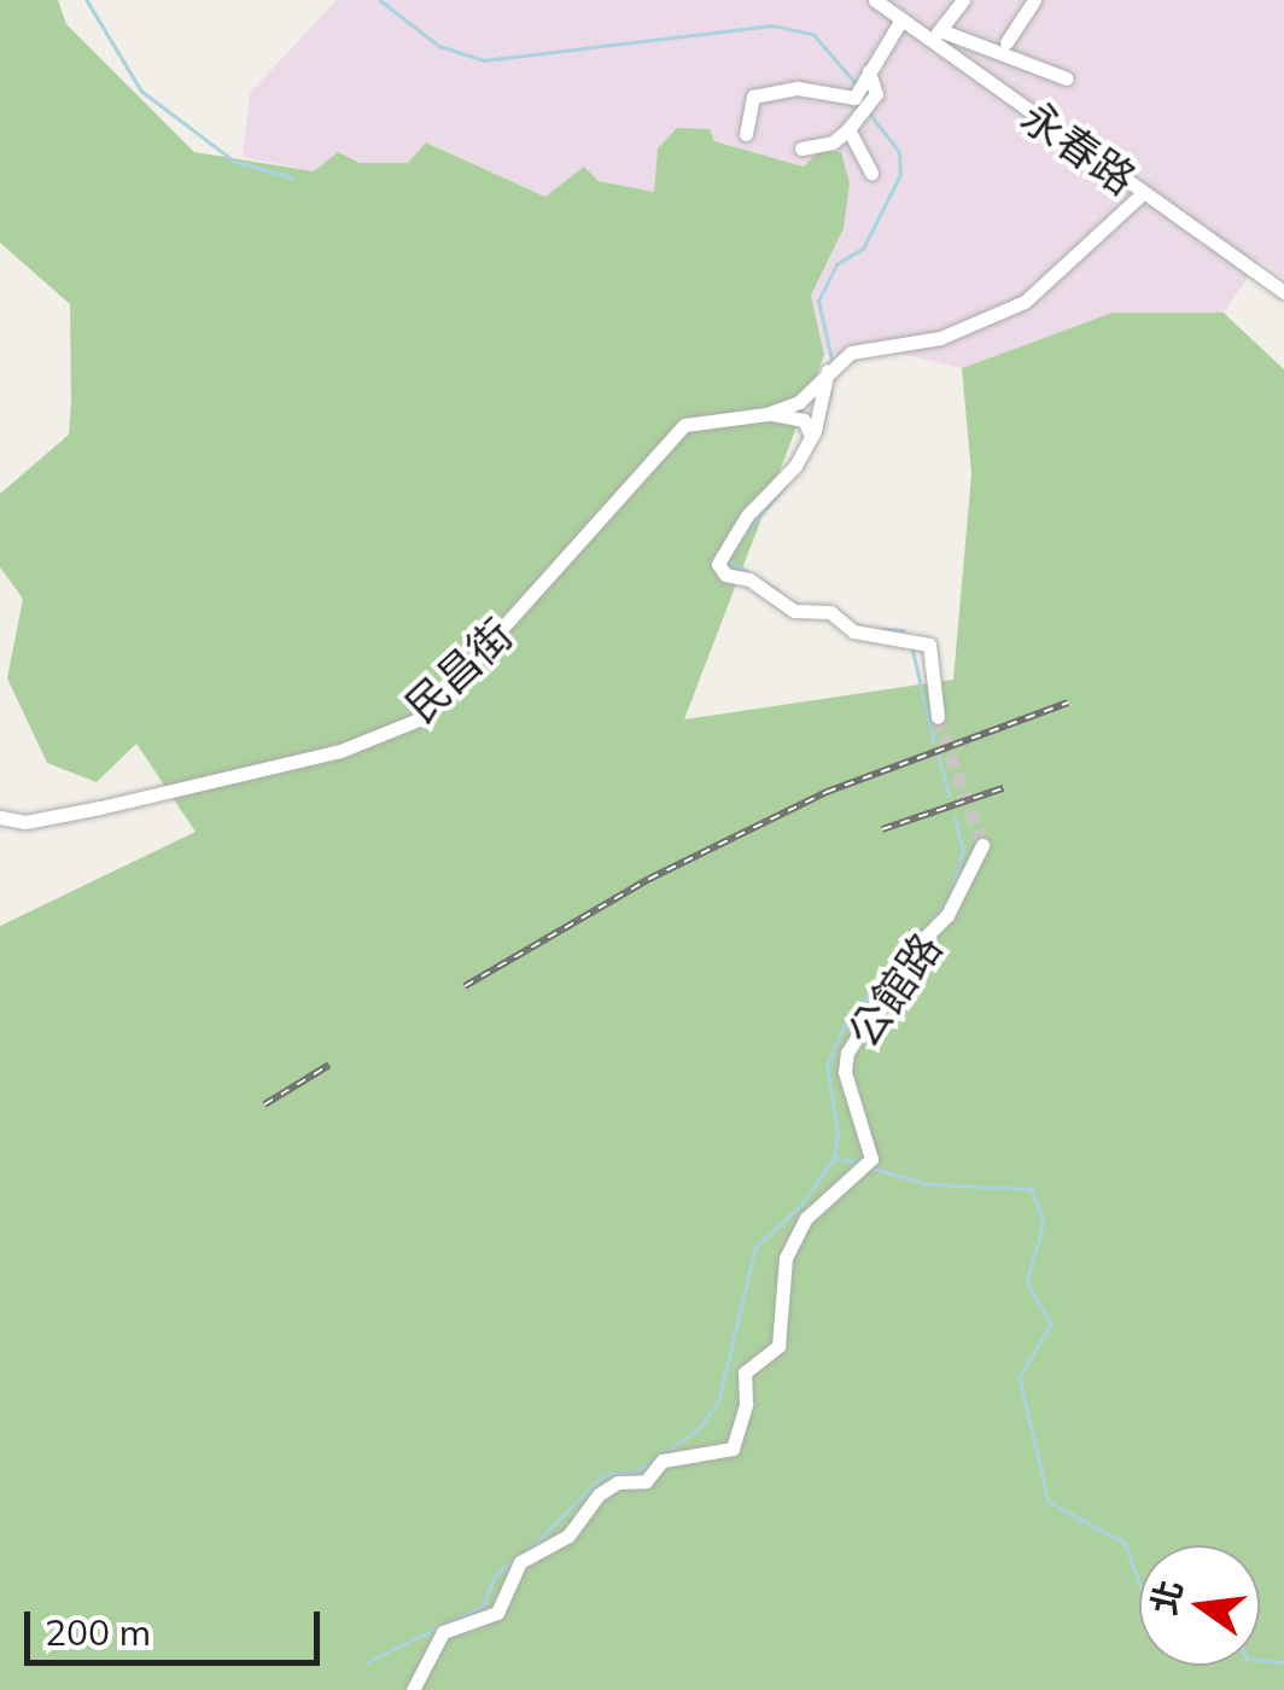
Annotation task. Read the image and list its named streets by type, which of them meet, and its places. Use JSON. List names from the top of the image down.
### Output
{
  "streets": {
    "street": ["永春路", "民昌街", "公館路"]
  },
  "scale_bar": "200 m",
  "north": "left"
}
